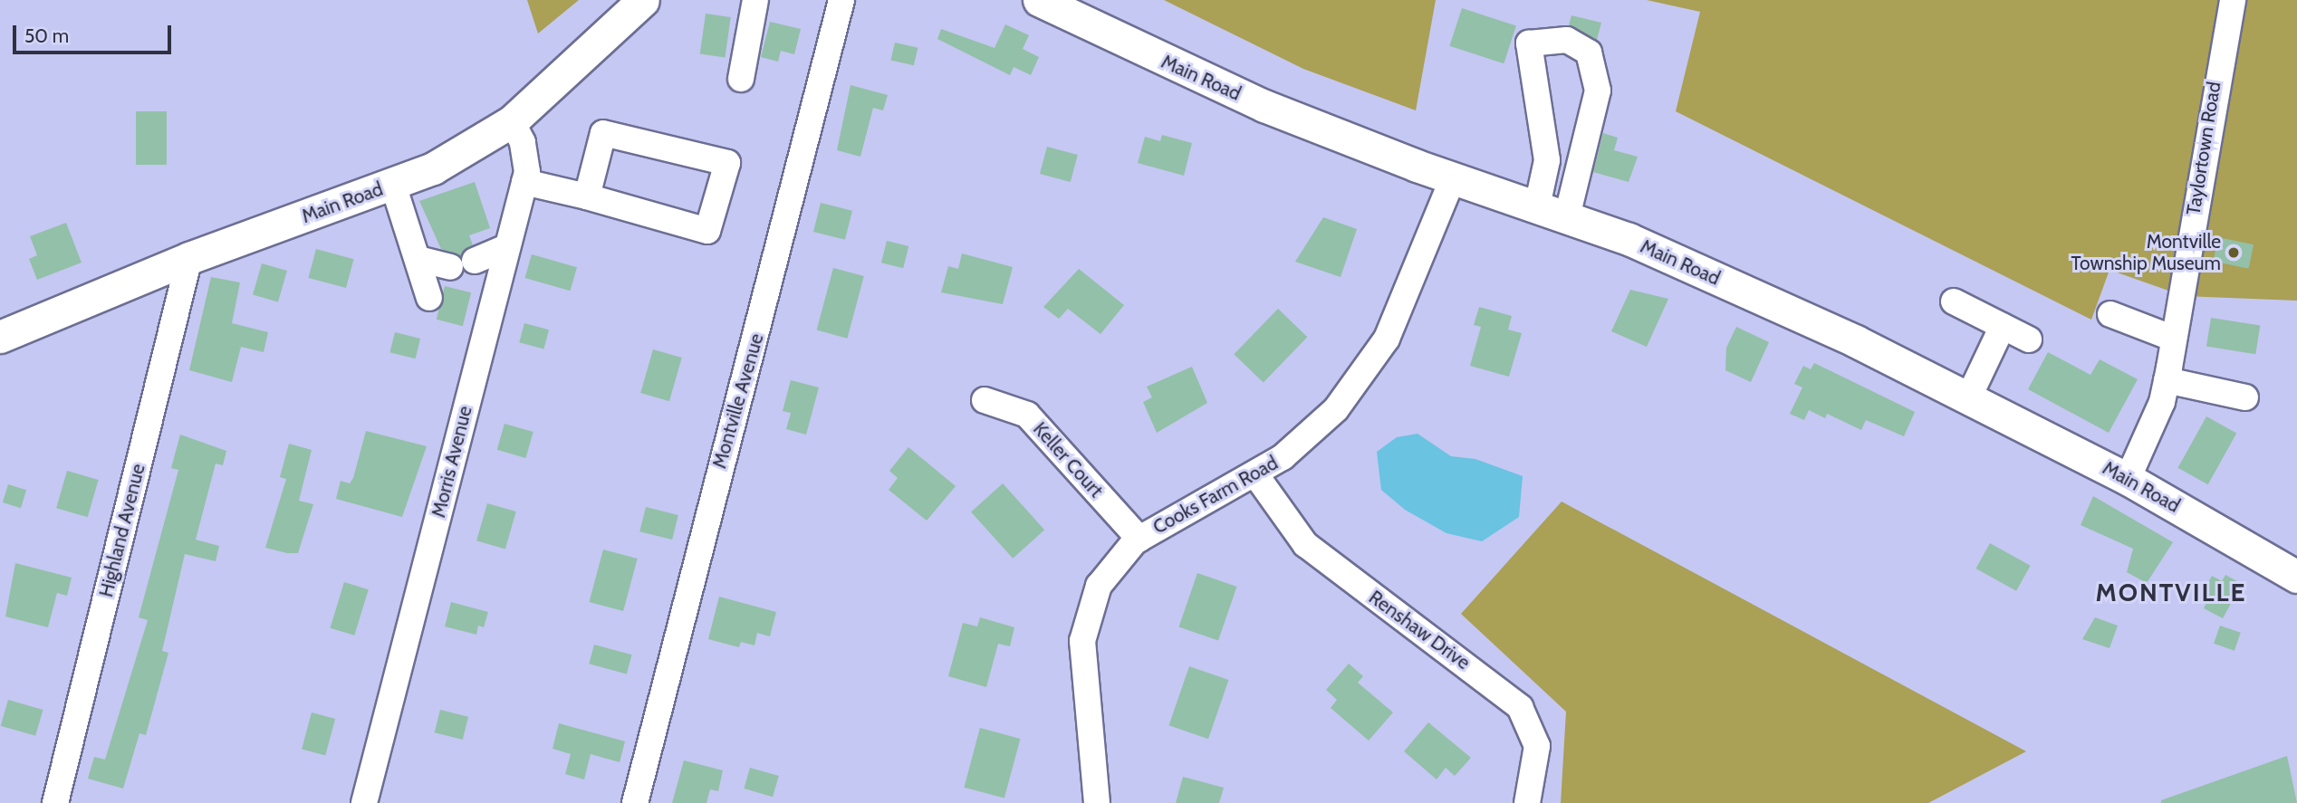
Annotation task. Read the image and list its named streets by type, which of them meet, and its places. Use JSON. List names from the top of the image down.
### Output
{
  "streets": {
    "main road": ["Main Road"],
    "street": [
      "Taylortown Road",
      "Montville Avenue",
      "Keller Court",
      "Morris Avenue",
      "Cooks Farm Road",
      "Highland Avenue",
      "Renshaw Drive"
    ]
  },
  "crossings": [
    ["Main Road", "Taylortown Road"],
    ["Main Road", "Morris Avenue"],
    ["Main Road", "Cooks Farm Road"],
    ["Main Road", "Highland Avenue"],
    ["Keller Court", "Cooks Farm Road"],
    ["Cooks Farm Road", "Renshaw Drive"]
  ],
  "districts": ["MONTVILLE"],
  "places": ["Montville Township Museum"],
  "scale_bar": "50 m"
}
